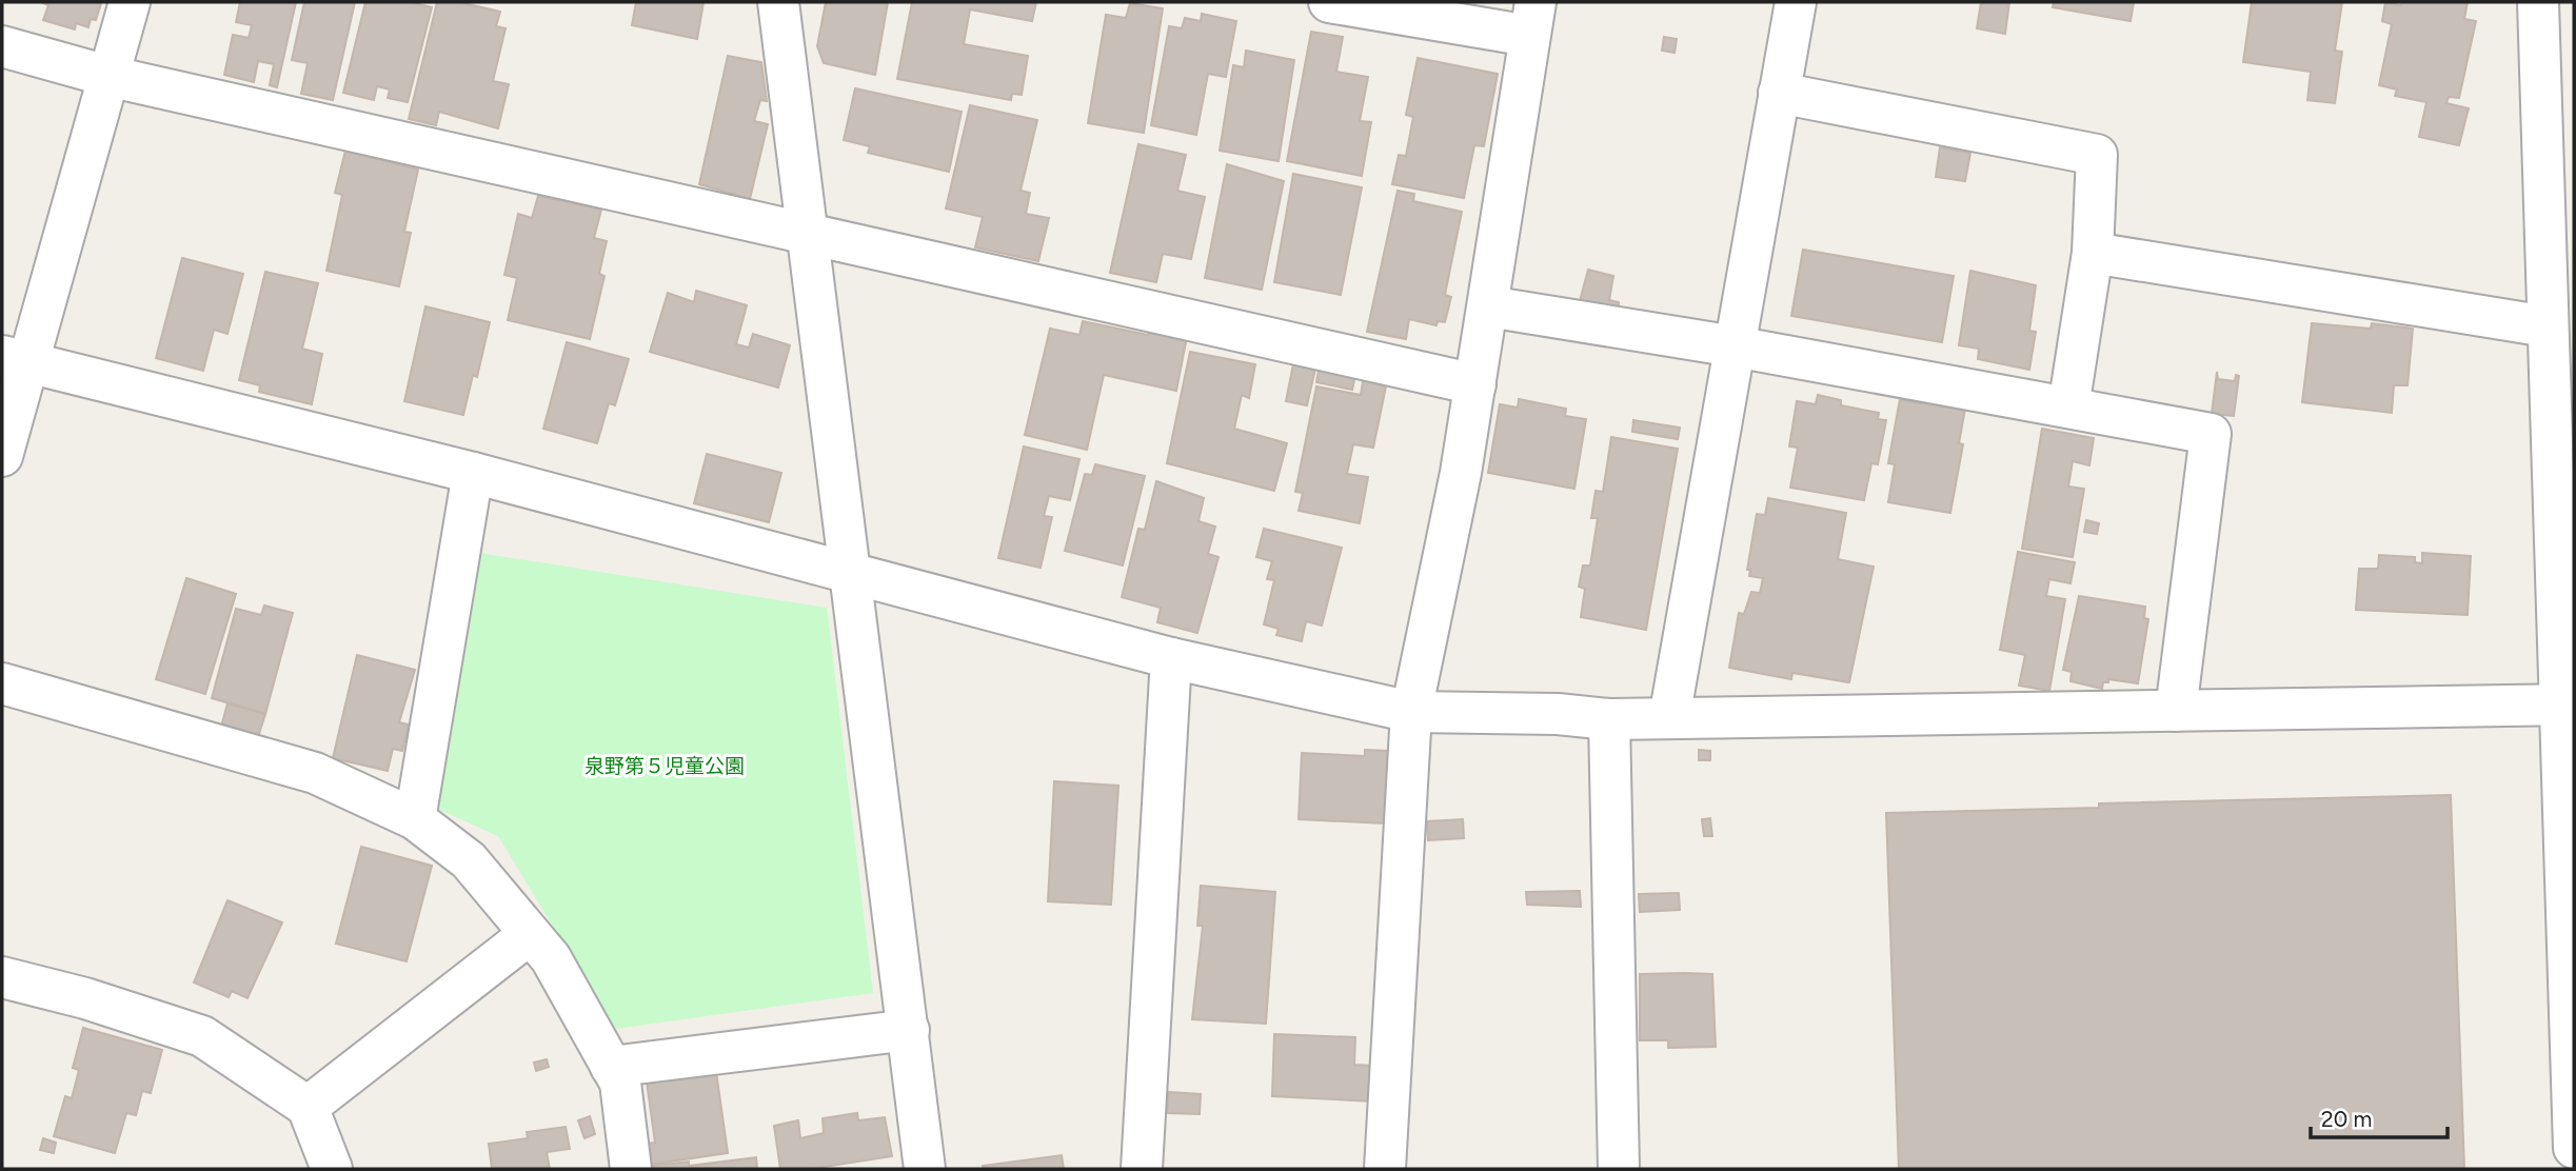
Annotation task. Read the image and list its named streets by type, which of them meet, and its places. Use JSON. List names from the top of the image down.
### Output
{
  "parks": ["泉野第５児童公園"],
  "scale_bar": "20 m"
}
